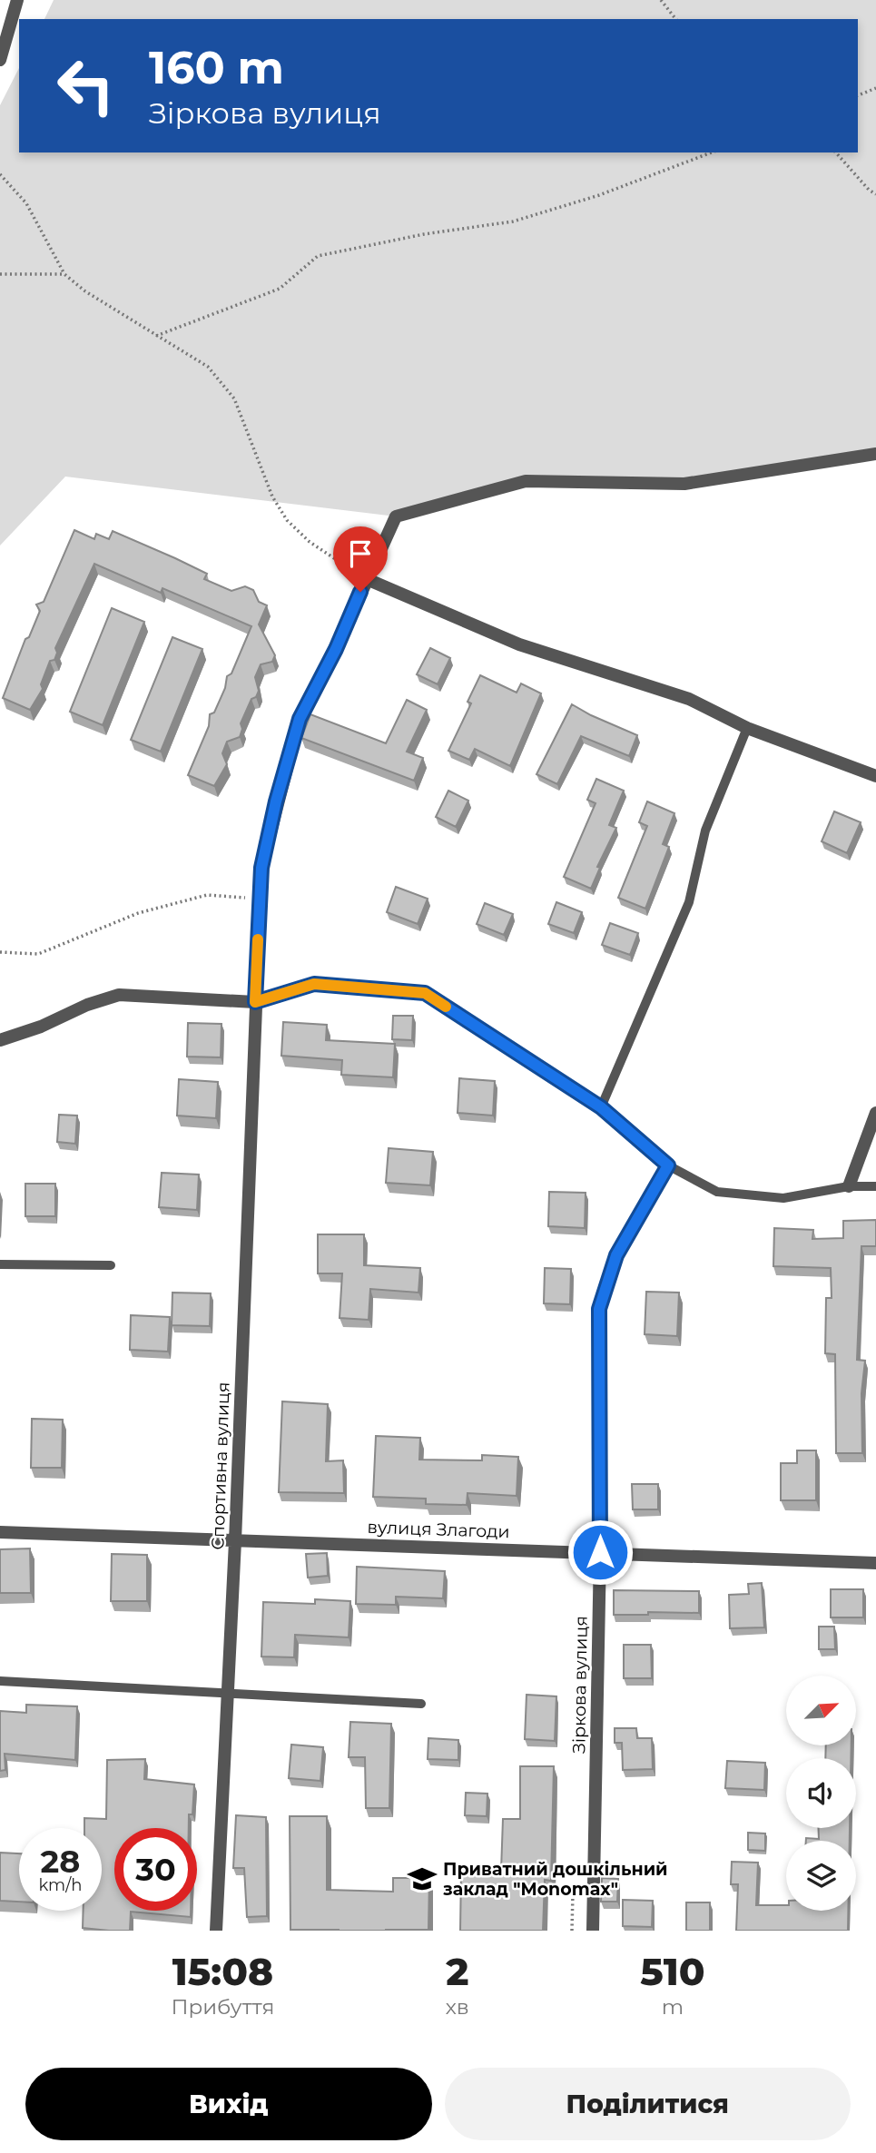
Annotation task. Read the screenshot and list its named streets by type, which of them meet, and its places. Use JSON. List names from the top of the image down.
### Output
{
  "streets": {
    "street": ["Спортивна вулиця", "вулиця Злагоди", "Зіркова вулиця"]
  },
  "crossings": [
    ["Спортивна вулиця", "вулиця Злагоди"],
    ["вулиця Злагоди", "Зіркова вулиця"]
  ],
  "places": {
    "school or university": ["Приватний дошкільний заклад \"Monomax\""]
  },
  "north": "top right",
  "page": {
    "turn": ["160 m", "Зіркова вулиця"],
    "speed": "28 km/h",
    "limit": "30",
    "eta": [
      "15:08",
      "Прибуття",
      "2",
      "хв",
      "510",
      "m"
    ],
    "buttons": ["Вихід", "Поділитися"]
  }
}
